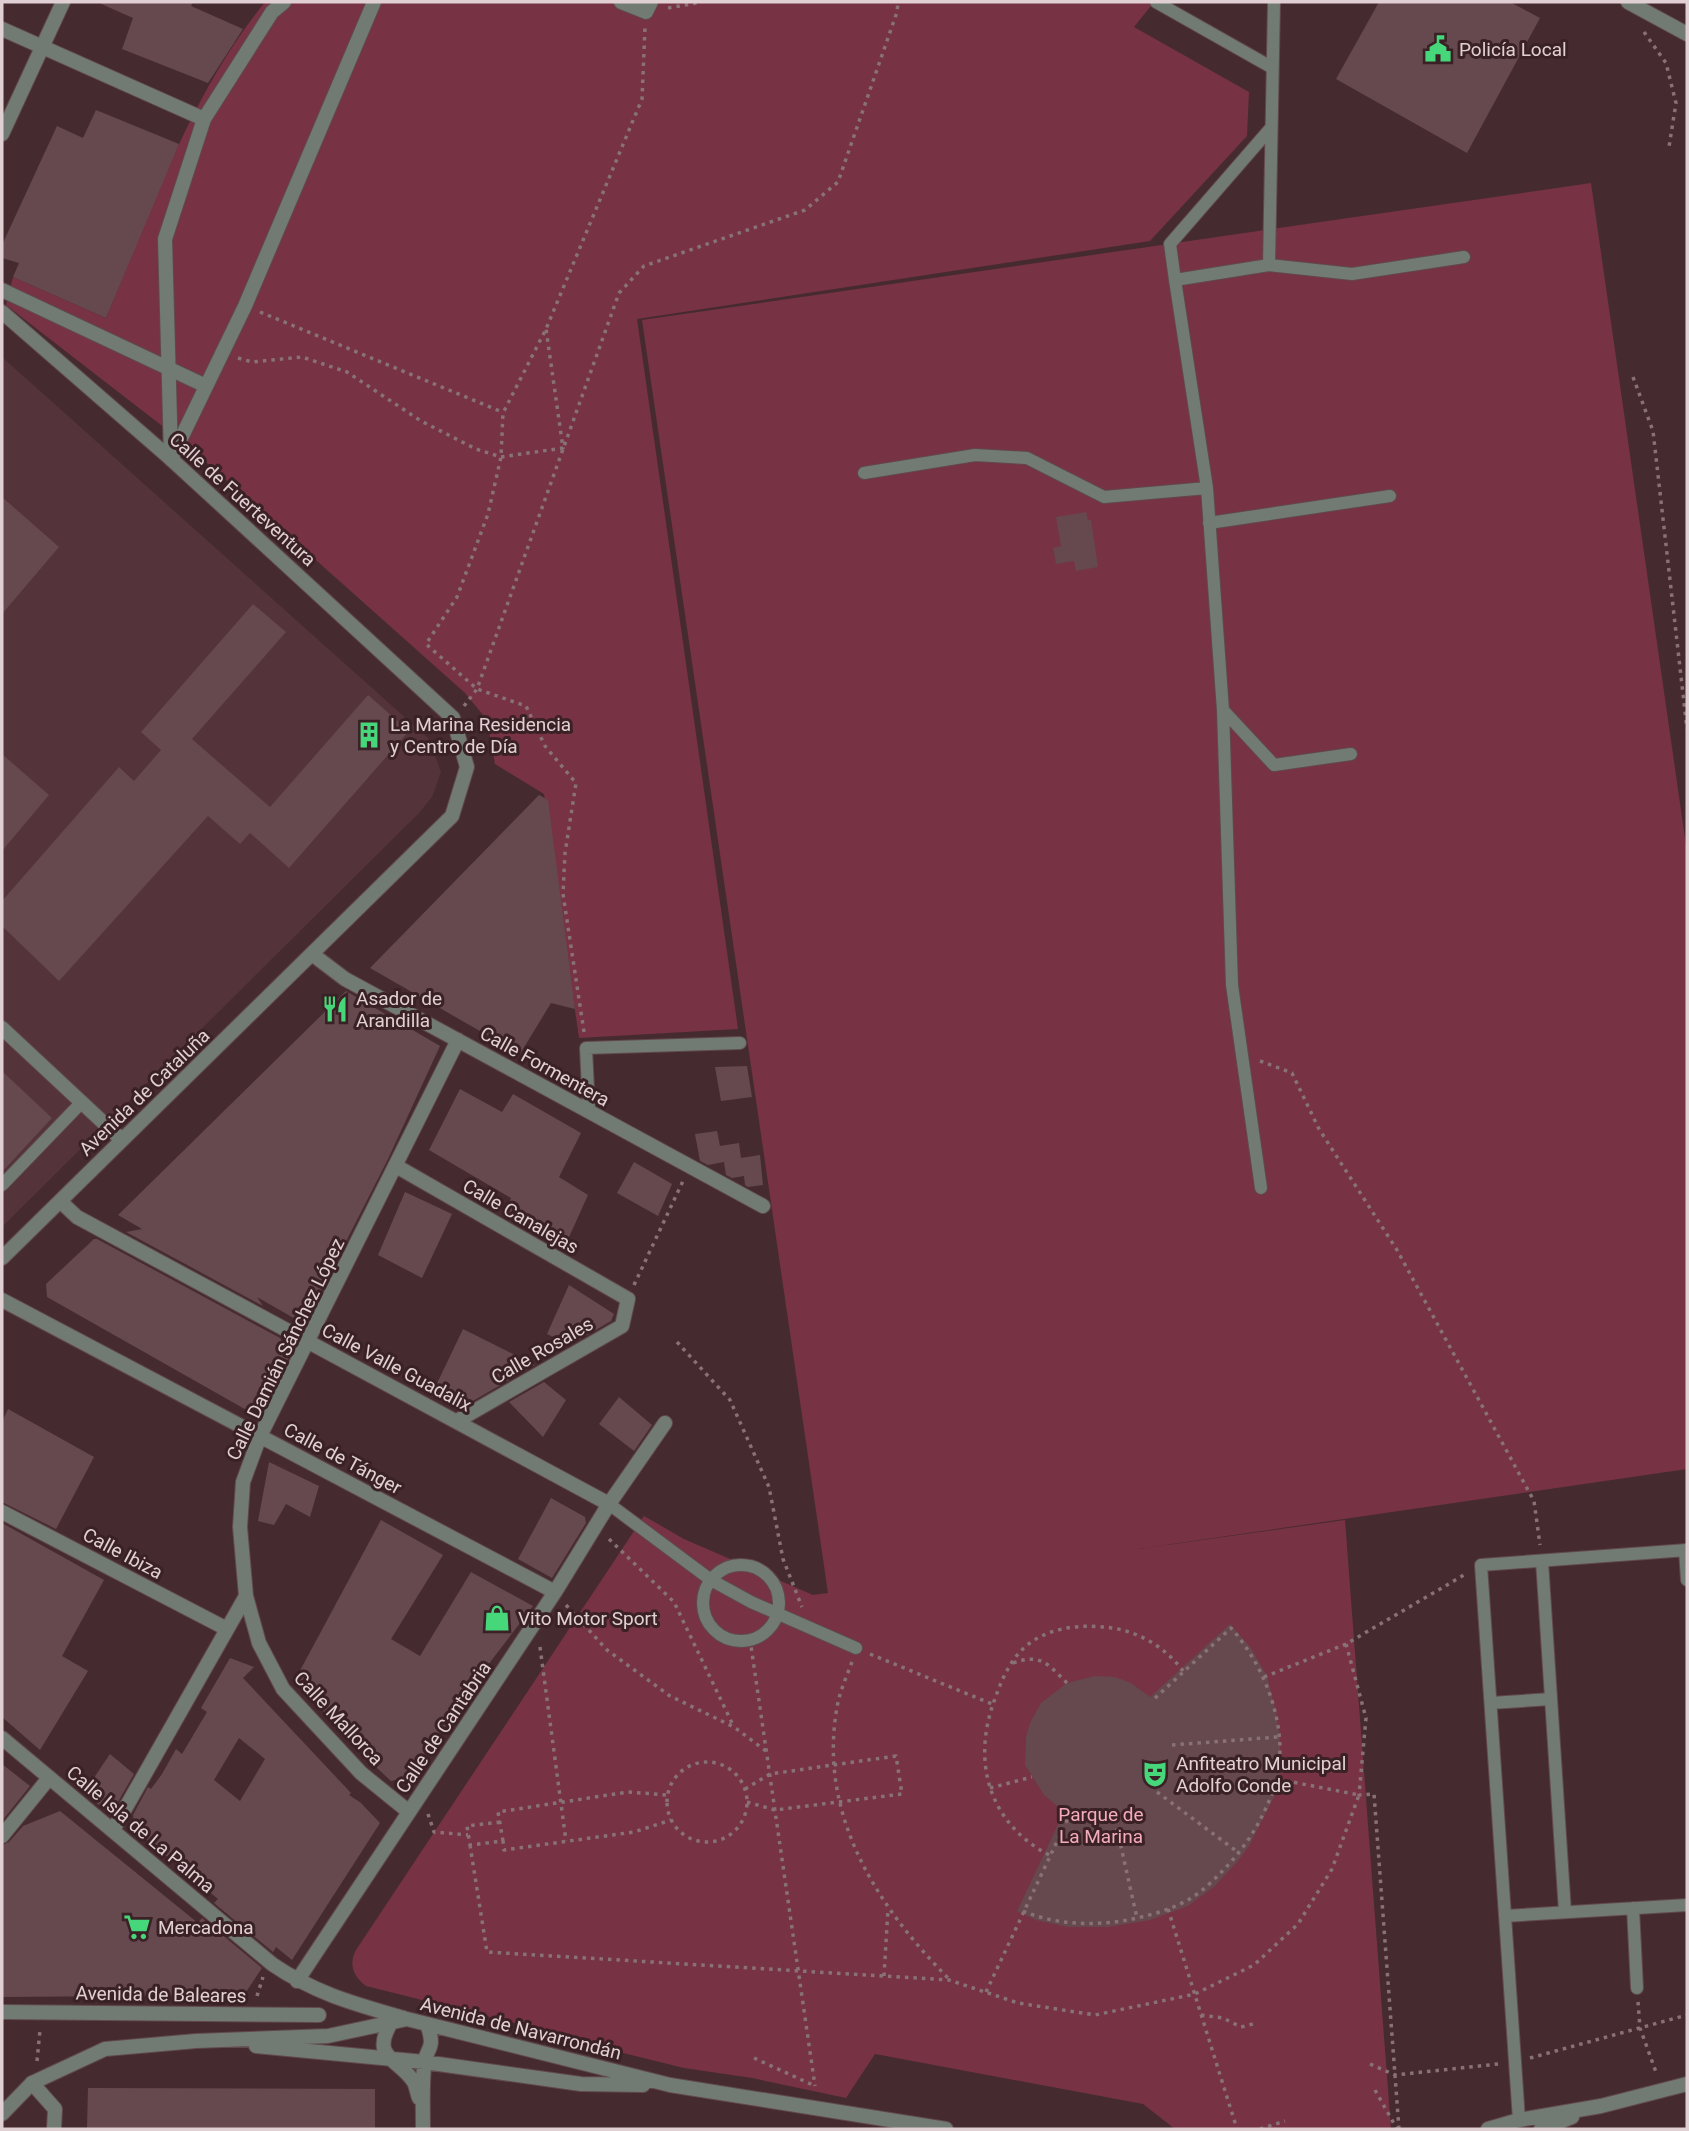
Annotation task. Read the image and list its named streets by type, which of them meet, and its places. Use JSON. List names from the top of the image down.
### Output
{
  "streets": {
    "street": [
      "Calle de Fuerteventura",
      "Calle Formentera",
      "Avenida de Cataluña",
      "Calle Canalejas",
      "Calle Damián Sánchez López",
      "Calle Rosales",
      "Calle Valle Guadalix",
      "Calle de Tánger",
      "Calle Ibiza",
      "Calle Mallorca",
      "Calle de Cantabria",
      "Calle Isla de La Palma",
      "Avenida de Baleares",
      "Avenida de Navarrondán"
    ]
  },
  "crossings": [
    ["Calle de Fuerteventura", "Avenida de Cataluña"],
    ["Calle Formentera", "Avenida de Cataluña"],
    ["Calle Formentera", "Calle Damián Sánchez López"],
    ["Avenida de Cataluña", "Calle Valle Guadalix"],
    ["Calle Canalejas", "Calle Damián Sánchez López"],
    ["Calle Canalejas", "Calle Rosales"],
    ["Calle Damián Sánchez López", "Calle Valle Guadalix"],
    ["Calle Damián Sánchez López", "Calle de Tánger"],
    ["Calle Damián Sánchez López", "Calle Mallorca"],
    ["Calle Rosales", "Calle Valle Guadalix"],
    ["Calle Valle Guadalix", "Calle de Cantabria"],
    ["Calle de Tánger", "Calle de Cantabria"],
    ["Calle Mallorca", "Calle de Cantabria"],
    ["Calle de Cantabria", "Calle Isla de La Palma"],
    ["Calle Isla de La Palma", "Avenida de Navarrondán"]
  ],
  "parks": ["Parque de La Marina"],
  "places": {
    "public building": ["Policía Local"],
    "building": ["La Marina Residencia y Centro de Día"],
    "restaurant": ["Asador de Arandilla"],
    "shop": ["Vito Motor Sport"],
    "theatre": ["Anfiteatro Municipal Adolfo Conde"],
    "supermarket": ["Mercadona"]
  }
}
